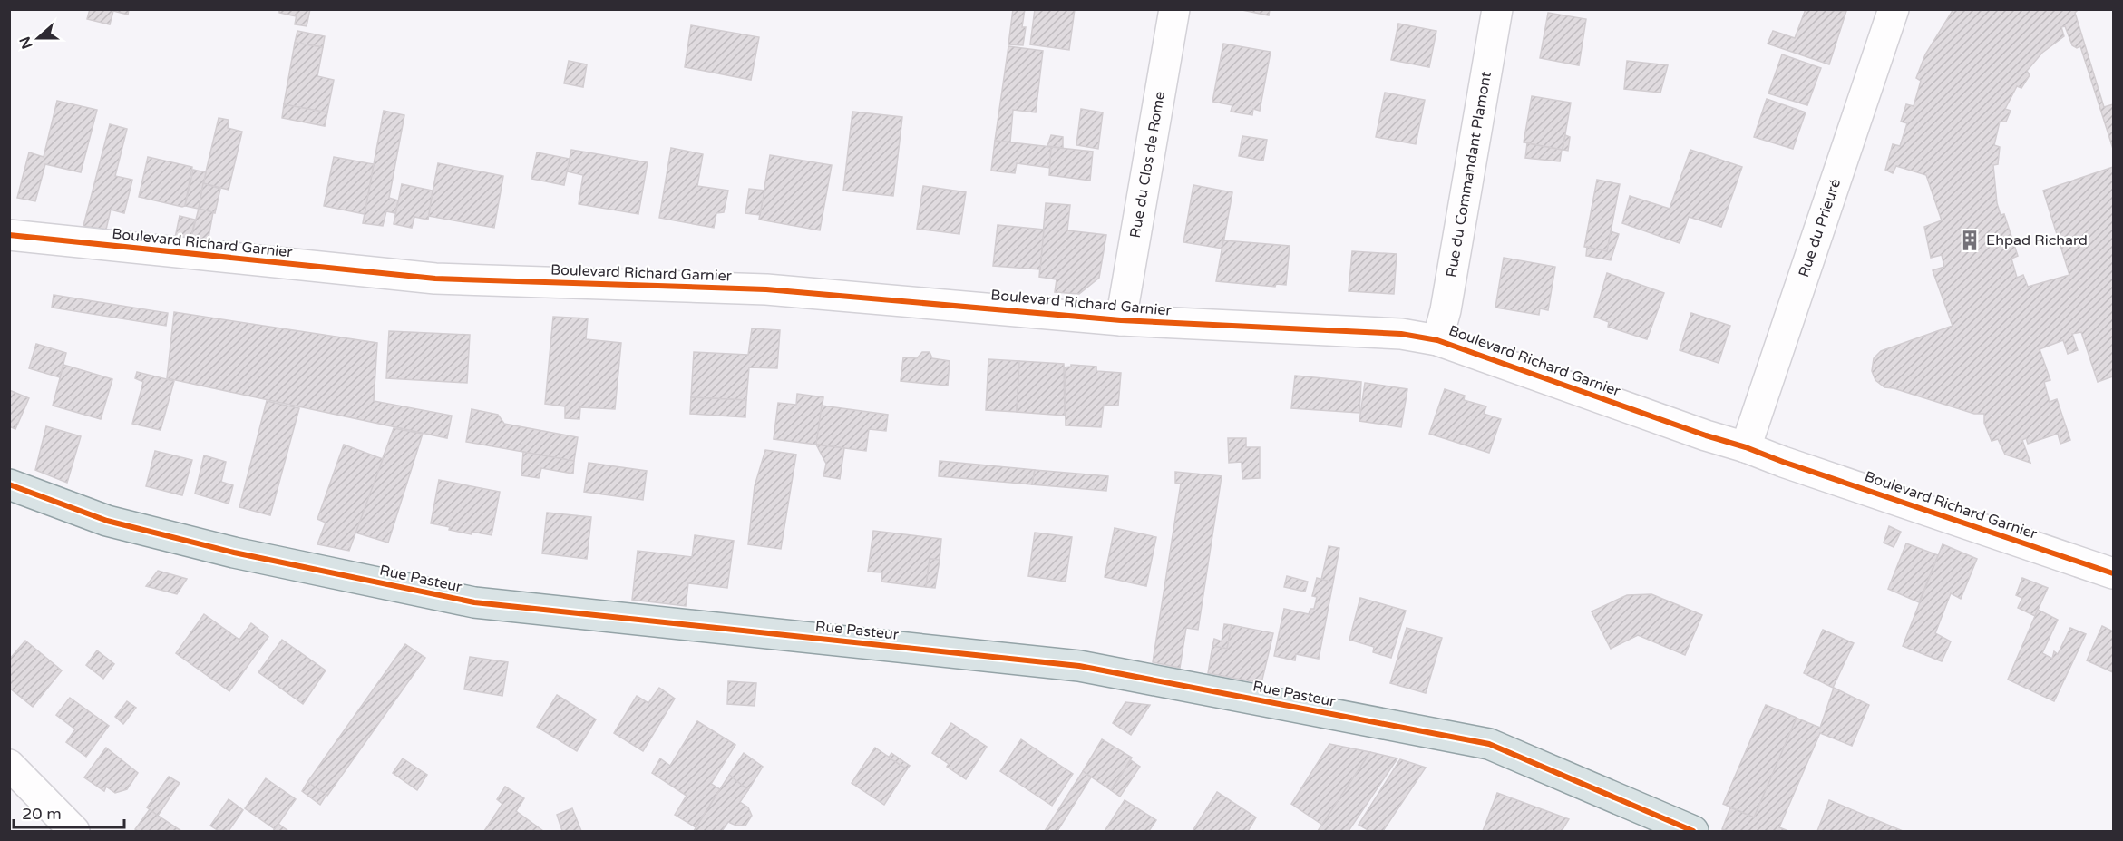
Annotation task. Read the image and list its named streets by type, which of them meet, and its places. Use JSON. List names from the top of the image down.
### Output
{
  "streets": {
    "main road": ["Rue Pasteur"],
    "street": [
      "Rue du Clos de Rome",
      "Rue du Commandant Plamont",
      "Rue du Prieuré",
      "Boulevard Richard Garnier"
    ]
  },
  "crossings": [
    ["Rue du Clos de Rome", "Boulevard Richard Garnier"],
    ["Rue du Commandant Plamont", "Boulevard Richard Garnier"],
    ["Rue du Prieuré", "Boulevard Richard Garnier"]
  ],
  "places": {
    "building": ["Ehpad Richard"]
  },
  "scale_bar": "20 m",
  "north": "left"
}
